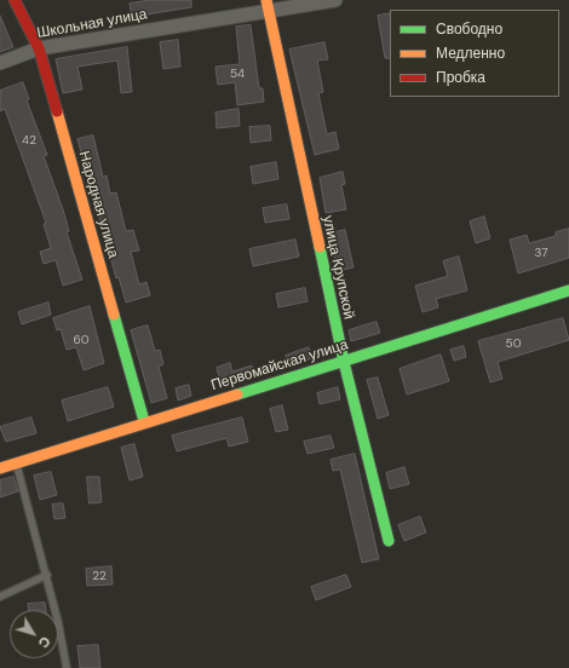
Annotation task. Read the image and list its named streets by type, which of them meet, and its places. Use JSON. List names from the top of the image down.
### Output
{
  "streets": {
    "street": [
      "Школьная улица",
      "Народная улица",
      "улица Крупской",
      "Первомайская улица"
    ]
  },
  "crossings": [
    ["Школьная улица", "Народная улица"],
    ["Школьная улица", "улица Крупской"],
    ["Народная улица", "Первомайская улица"],
    ["улица Крупской", "Первомайская улица"]
  ],
  "house_numbers": [
    "54",
    "42",
    "37",
    "60",
    "50",
    "22"
  ],
  "legend": ["Свободно", "Медленно", "Пробка"],
  "north": "bottom right"
}
